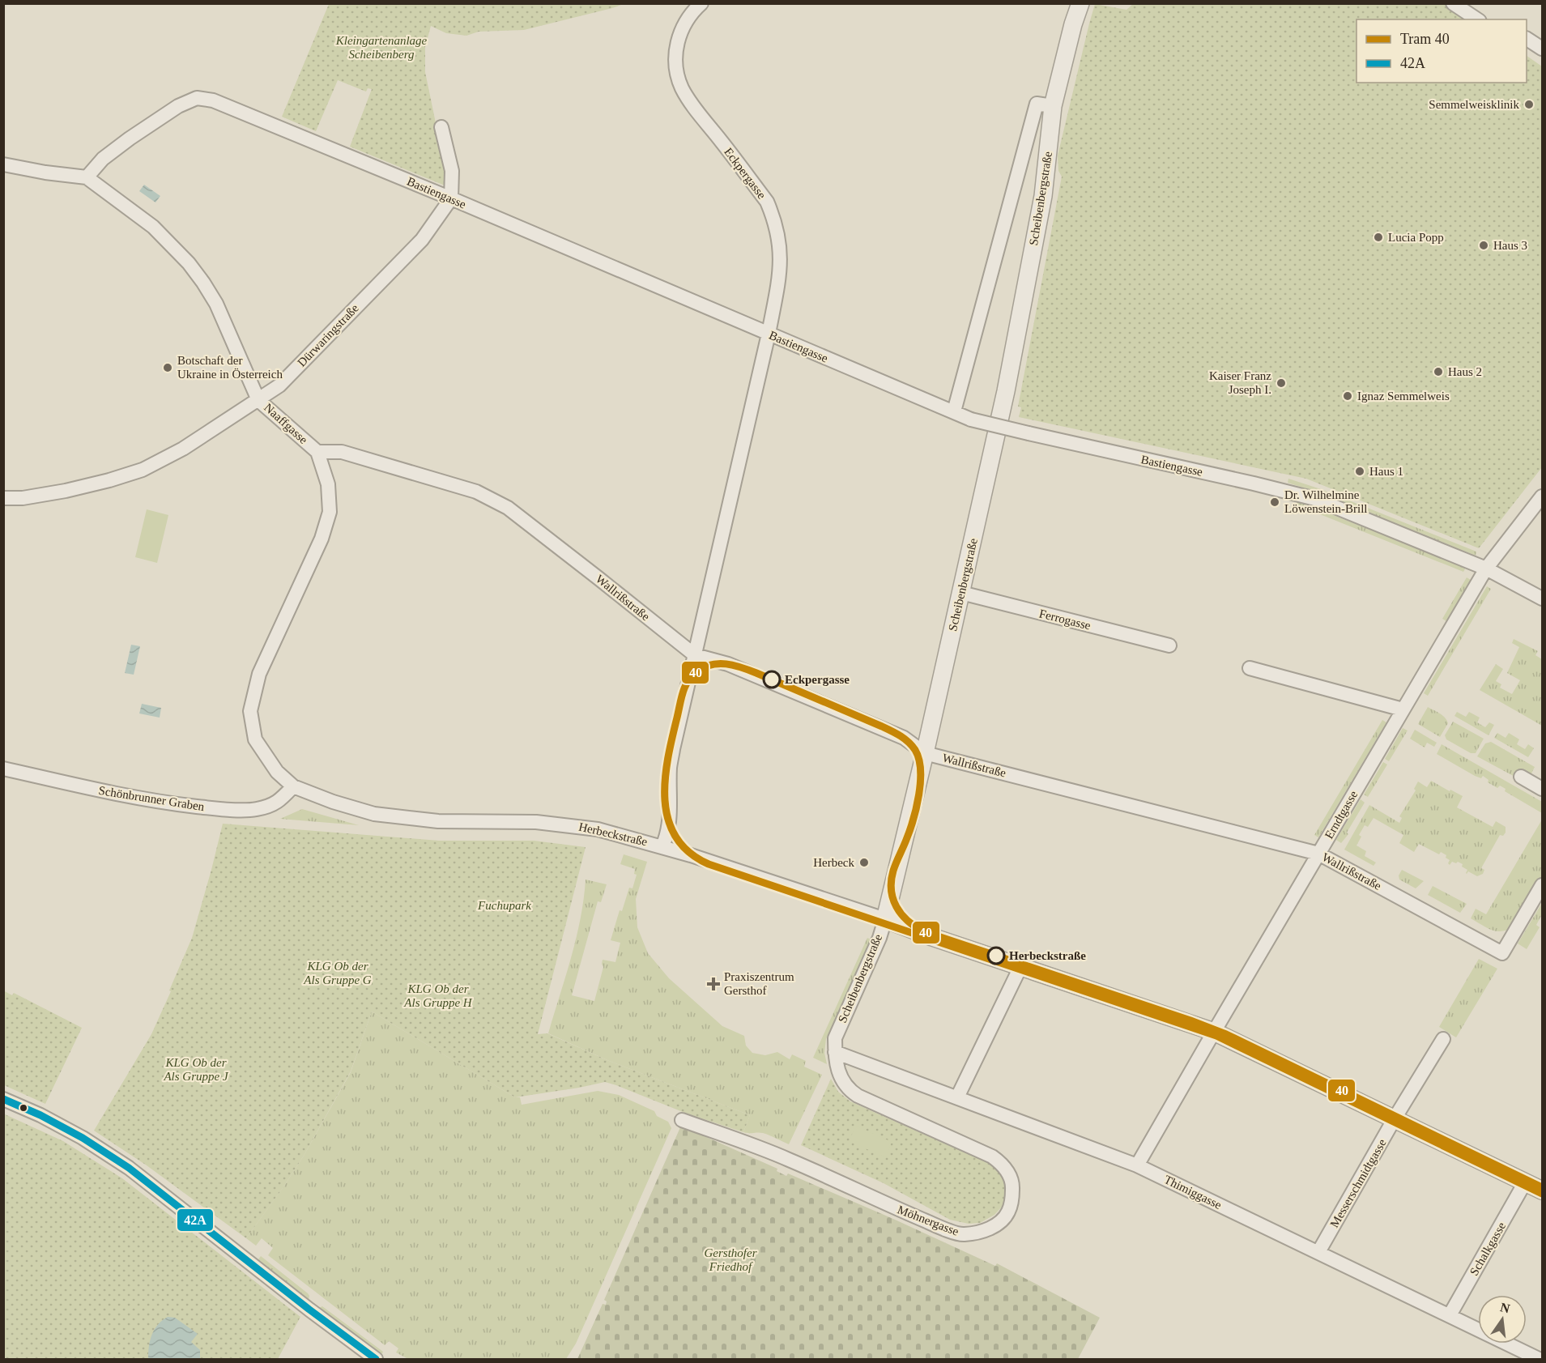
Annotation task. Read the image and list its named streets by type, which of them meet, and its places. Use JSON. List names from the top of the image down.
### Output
{
  "streets": {
    "street": [
      "Eckpergasse",
      "Bastiengasse",
      "Scheibenbergstraße",
      "Dürwaringstraße",
      "Naaffgasse",
      "Wallrißstraße",
      "Ferrogasse",
      "Schönbrunner Graben",
      "Erndtgasse",
      "Herbeckstraße",
      "Messerschmidtgasse",
      "Thimiggasse",
      "Möhnergasse",
      "Schalkgasse"
    ]
  },
  "crossings": [
    ["Eckpergasse", "Bastiengasse"],
    ["Eckpergasse", "Wallrißstraße"],
    ["Eckpergasse", "Herbeckstraße"],
    ["Bastiengasse", "Scheibenbergstraße"],
    ["Bastiengasse", "Dürwaringstraße"],
    ["Bastiengasse", "Naaffgasse"],
    ["Bastiengasse", "Erndtgasse"],
    ["Scheibenbergstraße", "Wallrißstraße"],
    ["Scheibenbergstraße", "Ferrogasse"],
    ["Scheibenbergstraße", "Herbeckstraße"],
    ["Scheibenbergstraße", "Thimiggasse"],
    ["Scheibenbergstraße", "Möhnergasse"],
    ["Dürwaringstraße", "Naaffgasse"],
    ["Naaffgasse", "Wallrißstraße"],
    ["Naaffgasse", "Schönbrunner Graben"],
    ["Naaffgasse", "Herbeckstraße"],
    ["Wallrißstraße", "Erndtgasse"],
    ["Schönbrunner Graben", "Herbeckstraße"],
    ["Erndtgasse", "Herbeckstraße"],
    ["Erndtgasse", "Thimiggasse"],
    ["Herbeckstraße", "Messerschmidtgasse"],
    ["Herbeckstraße", "Schalkgasse"],
    ["Messerschmidtgasse", "Thimiggasse"],
    ["Thimiggasse", "Möhnergasse"],
    ["Thimiggasse", "Schalkgasse"]
  ],
  "parks": [
    "Kleingartenanlage Scheibenberg",
    "Fuchupark",
    "KLG Ob der Als Gruppe G",
    "KLG Ob der Als Gruppe H",
    "KLG Ob der Als Gruppe J",
    "Gersthofer Friedhof"
  ],
  "places": {
    "other": [
      "Semmelweisklinik",
      "Lucia Popp",
      "Haus 3",
      "Botschaft der Ukraine in Österreich",
      "Haus 2",
      "Kaiser Franz Joseph I.",
      "Ignaz Semmelweis",
      "Haus 1",
      "Dr. Wilhelmine Löwenstein-Brill",
      "Eckpergasse",
      "Herbeck",
      "Herbeckstraße"
    ],
    "health": ["Praxiszentrum Gersthof"]
  },
  "lines": ["tram line 40", "transit line 42A"],
  "legend": ["Tram 40", "42A"],
  "north": "top"
}
